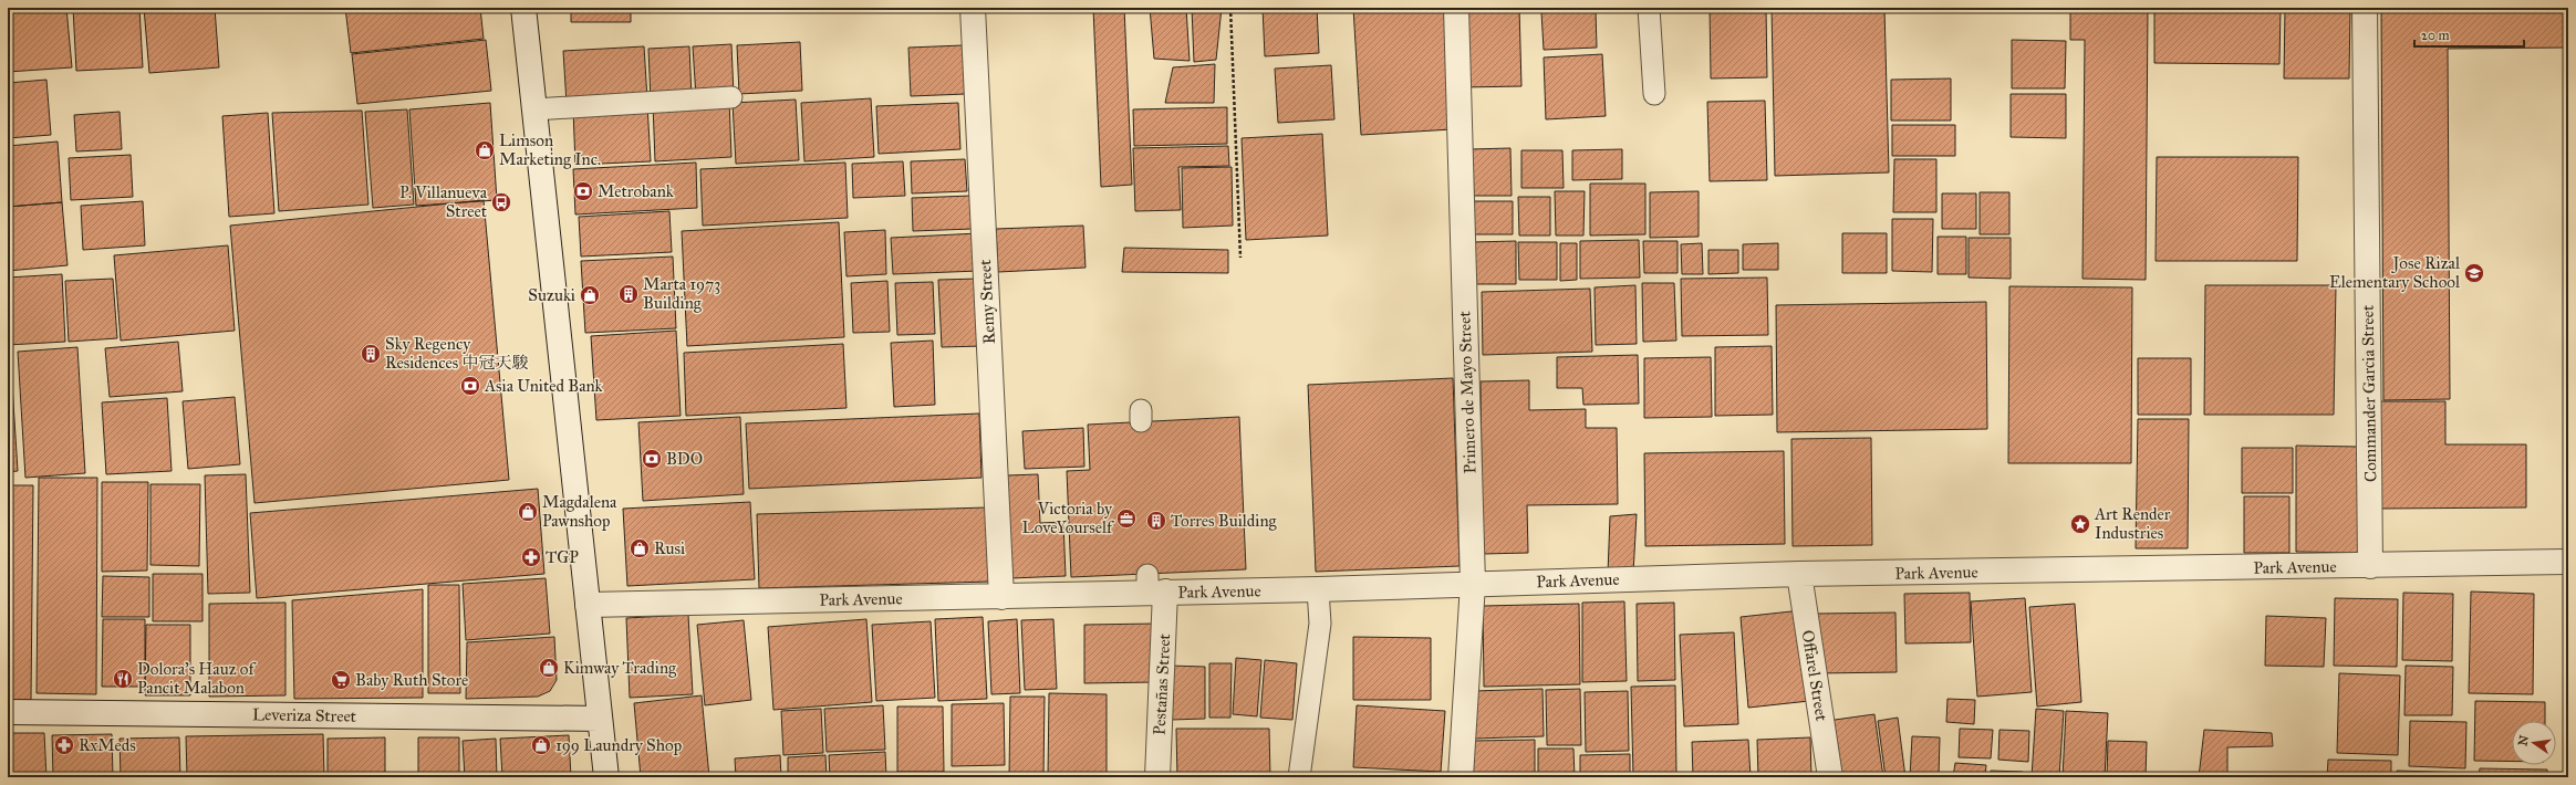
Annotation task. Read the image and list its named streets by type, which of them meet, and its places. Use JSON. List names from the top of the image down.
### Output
{
  "streets": {
    "street": [
      "Remy Street",
      "Primero de Mayo Street",
      "Commander Garcia Street",
      "Park Avenue",
      "Offarel Street",
      "Pestañas Street",
      "Leveriza Street"
    ]
  },
  "crossings": [
    ["Remy Street", "Park Avenue"],
    ["Primero de Mayo Street", "Park Avenue"],
    ["Commander Garcia Street", "Park Avenue"],
    ["Park Avenue", "Offarel Street"],
    ["Park Avenue", "Pestañas Street"]
  ],
  "places": {
    "shop": [
      "Limson Marketing Inc.",
      "Suzuki",
      "Magdalena Pawnshop",
      "Rusi",
      "Kimway Trading",
      "199 Laundry Shop"
    ],
    "bank": ["Metrobank", "Asia United Bank", "BDO"],
    "bus stop": ["P. Villanueva Street"],
    "school or university": ["Jose Rizal Elementary School"],
    "building": ["Marta 1973 Building", "Sky Regency Residences 中冠天駿", "Torres Building"],
    "office": ["Victoria by LoveYourself"],
    "place": ["Art Render Industries"],
    "pharmacy": ["TGP", "RxMeds"],
    "restaurant": ["Dolora's Hauz of Pancit Malabon"],
    "supermarket": ["Baby Ruth Store"]
  },
  "scale_bar": "20 m",
  "north": "left"
}
